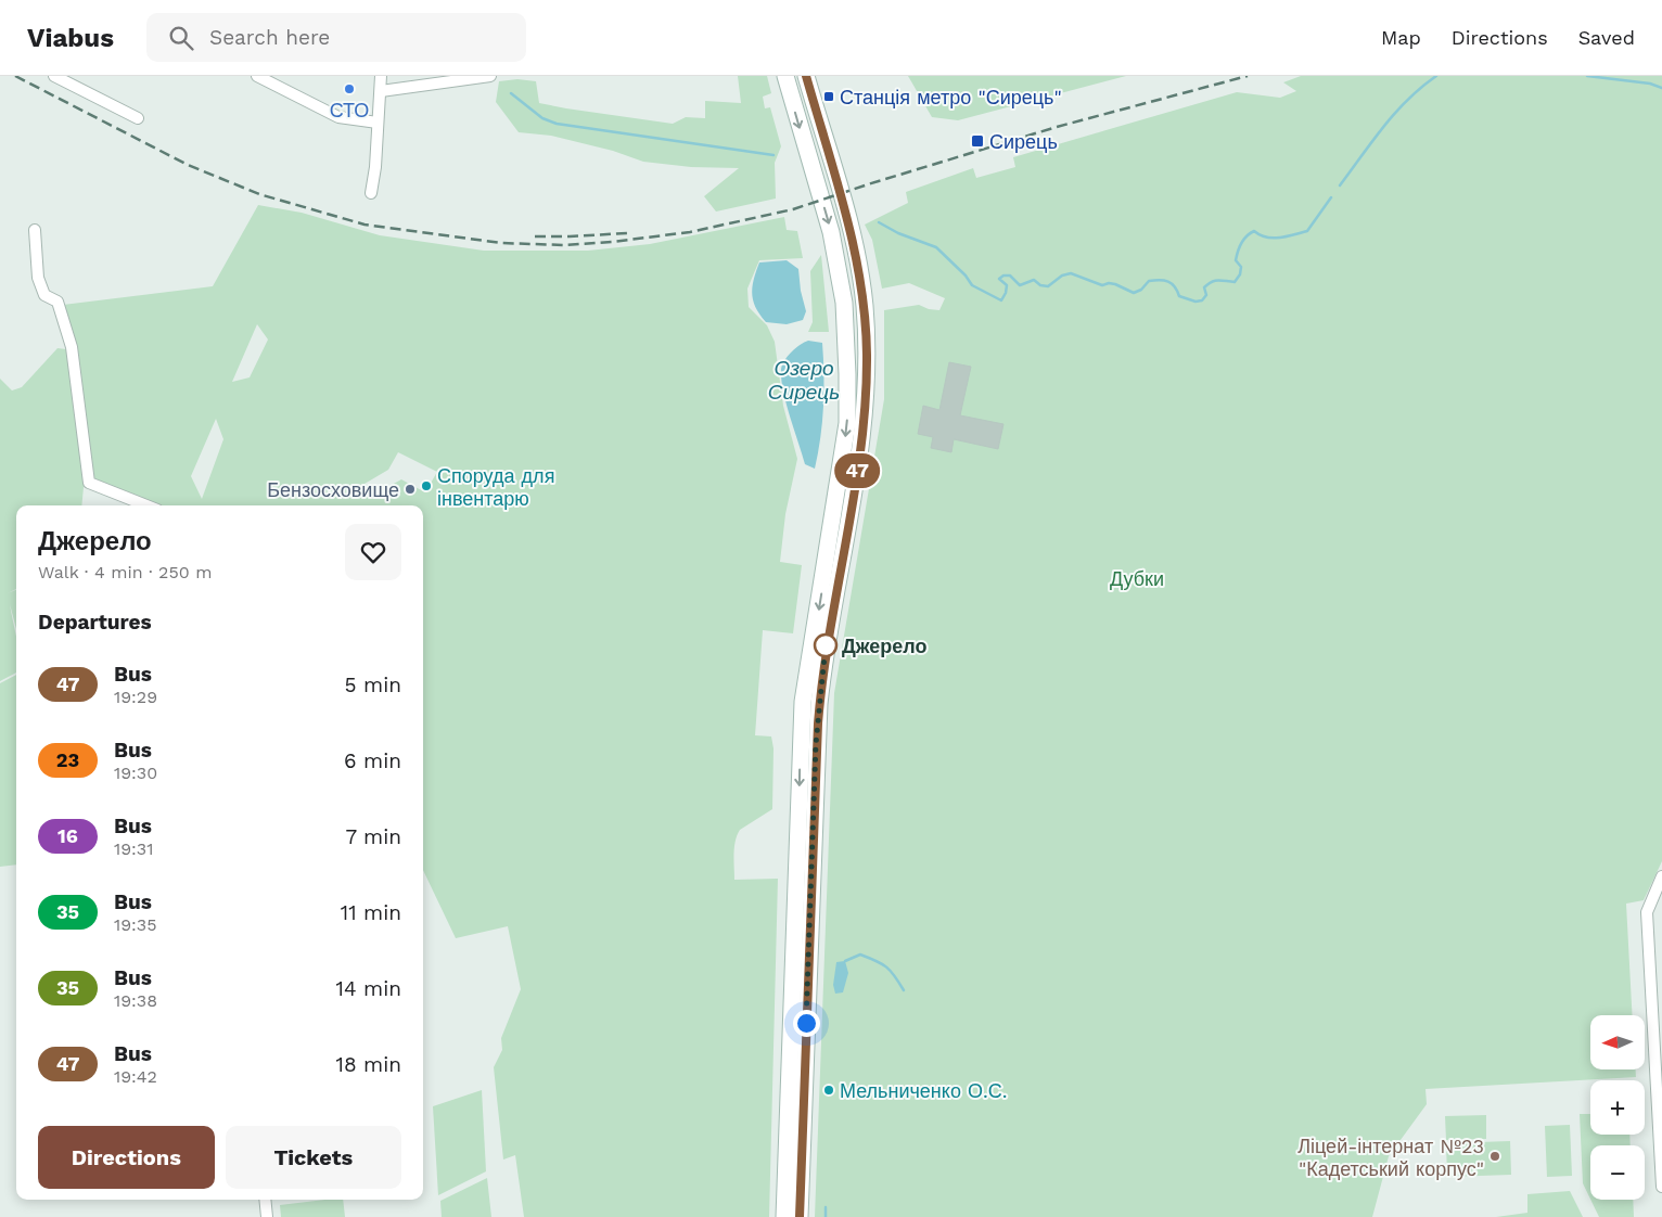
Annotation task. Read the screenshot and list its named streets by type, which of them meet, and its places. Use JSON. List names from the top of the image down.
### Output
{
  "water": ["Озеро Сирець"],
  "parks": ["Дубки"],
  "places": {
    "other": [
      "СТО",
      "Споруда для інвентарю",
      "Бензосховище",
      "Джерело",
      "Мельниченко О.С.",
      "Ліцей-інтернат №23 \"Кадетський корпус\""
    ],
    "transit": ["Станція метро \"Сирець\"", "Сирець"]
  },
  "lines": ["bus line 47"],
  "north": "left",
  "page": {
    "header": "Viabus",
    "search": "Search here",
    "nav": ["Map", "Directions", "Saved"],
    "on_map": "47",
    "heading": [
      ["Джерело", "Walk · 4 min · 250 m"],
      "Departures"
    ],
    "list": [
      {
        "mark": "47",
        "name": "Bus",
        "note": "19:29",
        "value": "5 min"
      },
      {
        "mark": "23",
        "name": "Bus",
        "note": "19:30",
        "value": "6 min"
      },
      {
        "mark": "16",
        "name": "Bus",
        "note": "19:31",
        "value": "7 min"
      },
      {
        "mark": "35",
        "name": "Bus",
        "note": "19:35",
        "value": "11 min"
      },
      {
        "mark": "35",
        "name": "Bus",
        "note": "19:38",
        "value": "14 min"
      },
      {
        "mark": "47",
        "name": "Bus",
        "note": "19:42",
        "value": "18 min"
      }
    ],
    "map_buttons": ["+", "−"],
    "buttons": ["Directions", "Tickets"]
  }
}
